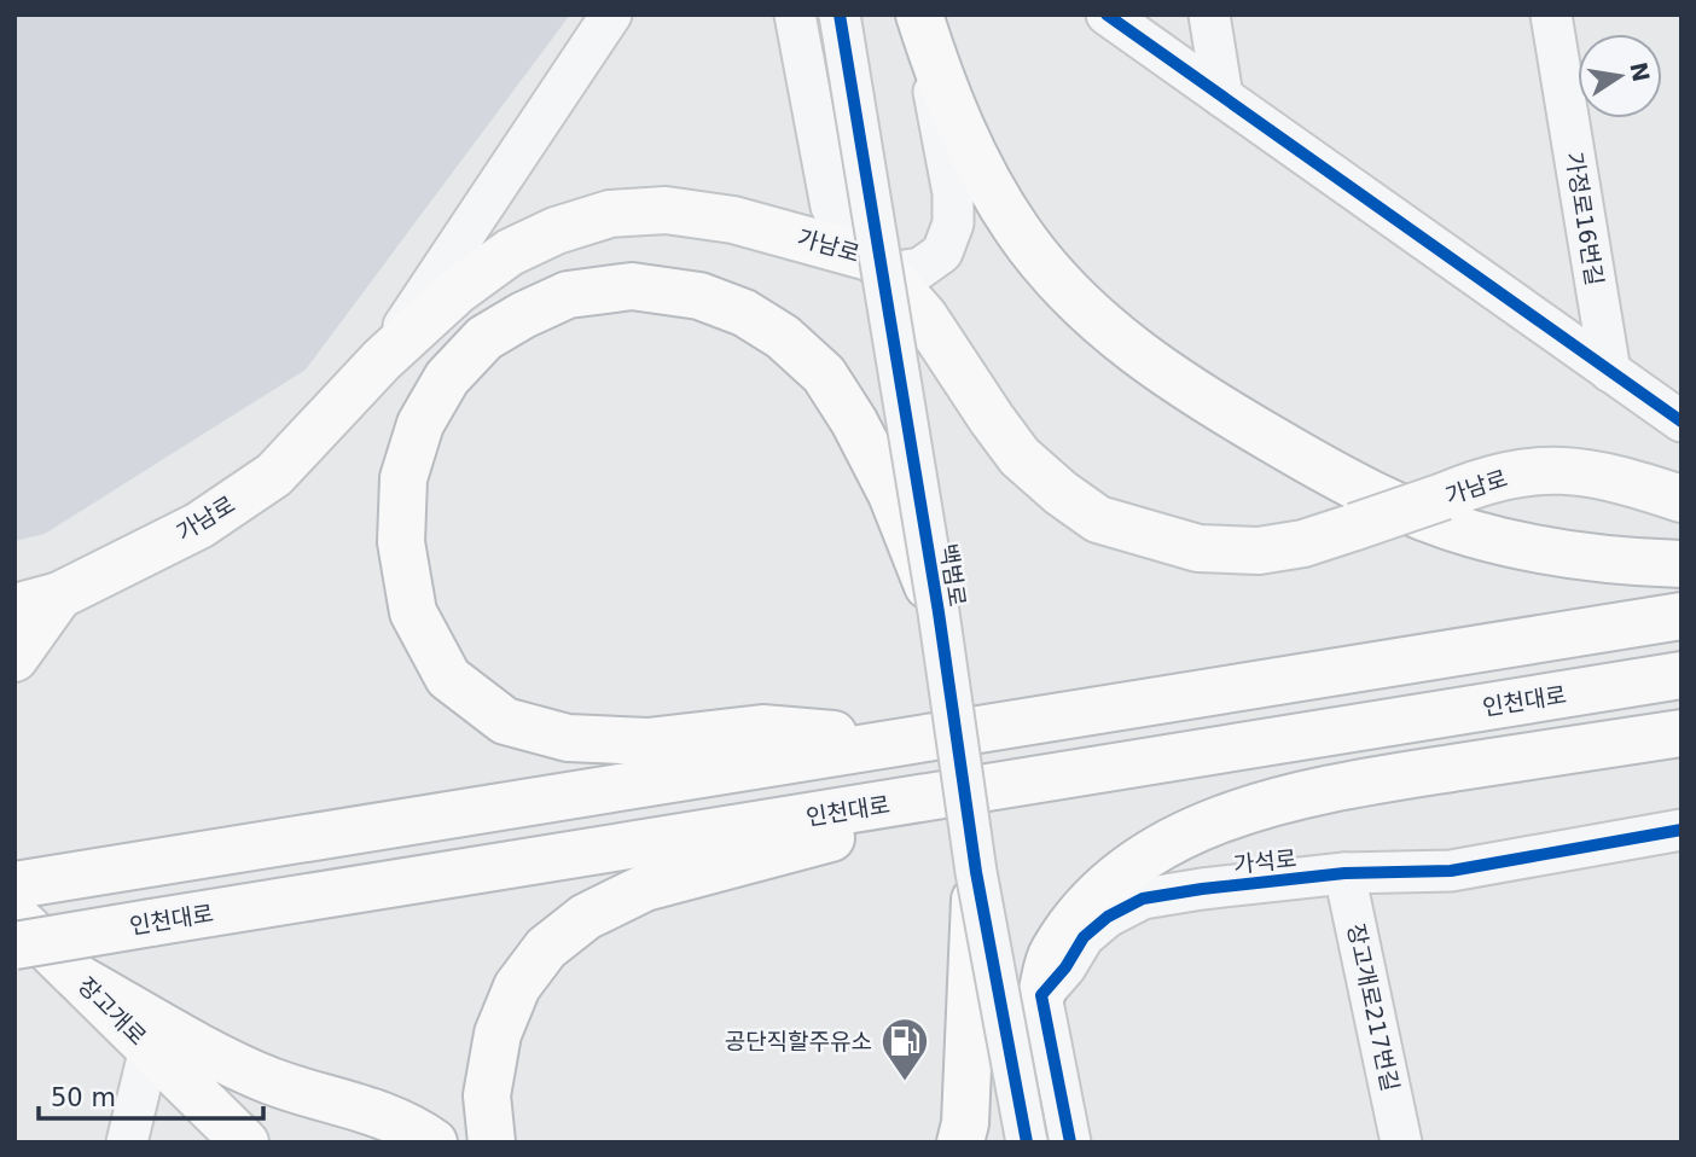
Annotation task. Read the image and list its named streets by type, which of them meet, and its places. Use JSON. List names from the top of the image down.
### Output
{
  "streets": {
    "main road": ["가남로", "인천대로", "장고개로"],
    "street": [
      "가정로16번길",
      "백범로",
      "가석로",
      "장고개로217번길"
    ]
  },
  "crossings": [
    ["가석로", "장고개로217번길"]
  ],
  "places": {
    "fuel station": ["공단직할주유소"]
  },
  "scale_bar": "50 m",
  "north": "right"
}
